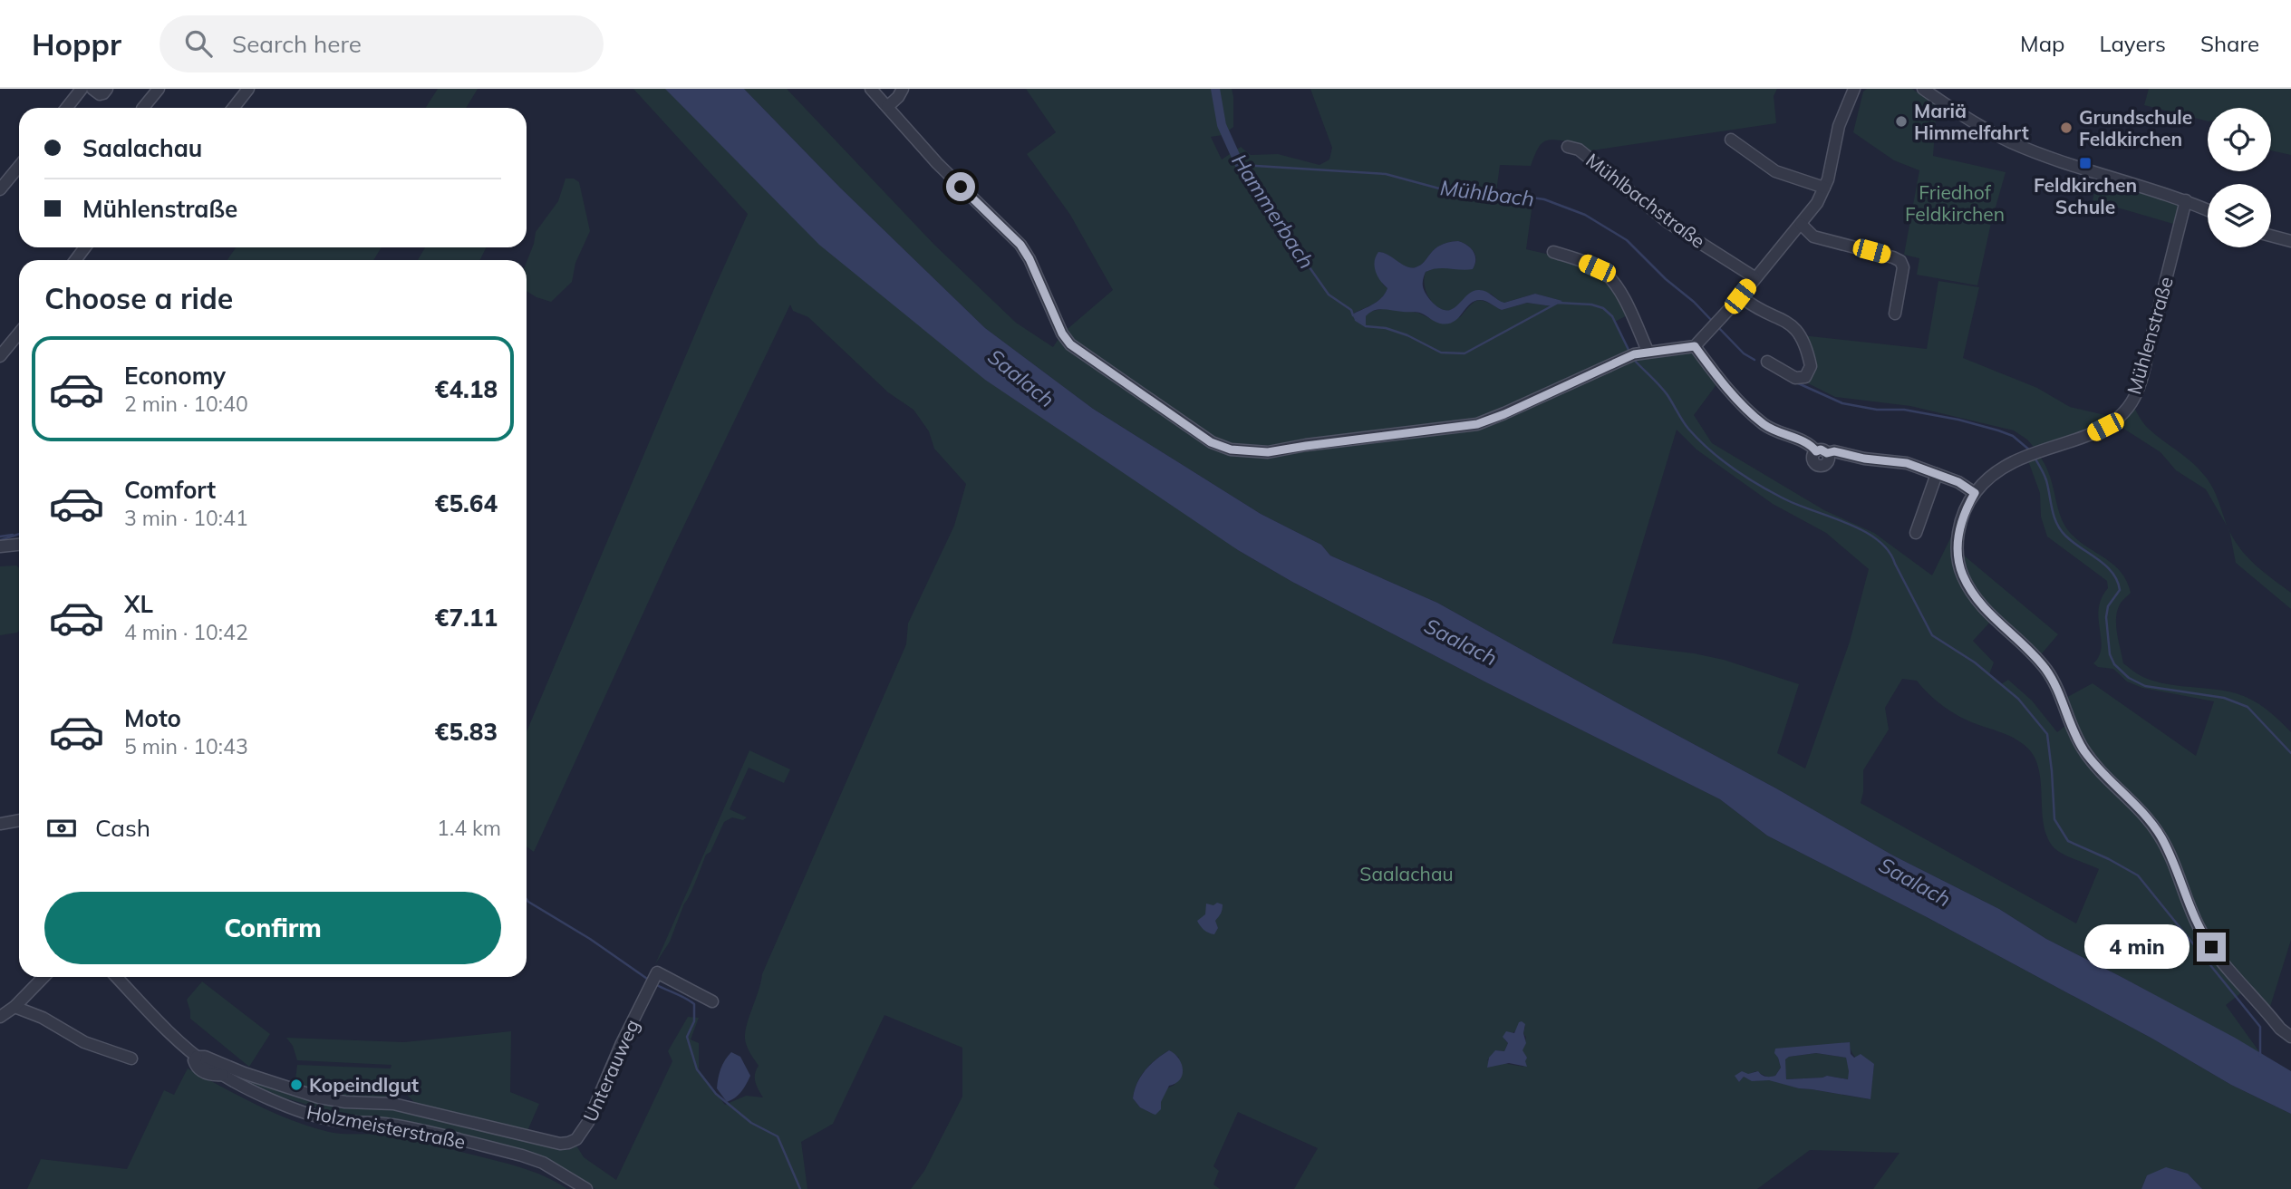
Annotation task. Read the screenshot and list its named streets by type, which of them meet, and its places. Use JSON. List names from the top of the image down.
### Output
{
  "streets": {
    "street": [
      "Mühlbachstraße",
      "Mühlenstraße",
      "Unterauweg",
      "Holzmeisterstraße"
    ]
  },
  "crossings": [
    ["Unterauweg", "Holzmeisterstraße"]
  ],
  "water": ["Mühlbach", "Hammerbach", "Saalach"],
  "parks": ["Friedhof Feldkirchen", "Saalachau"],
  "places": {
    "other": ["Mariä Himmelfahrt", "Grundschule Feldkirchen", "Kopeindlgut"],
    "transit": ["Feldkirchen Schule"]
  },
  "page": {
    "header": "Hoppr",
    "search": "Search here",
    "nav": ["Map", "Layers", "Share"],
    "banner": ["Saalachau", "Mühlenstraße"],
    "heading": "Choose a ride",
    "list": [
      {
        "name": "Economy",
        "note": "2 min · 10:40",
        "value": "€4.18"
      },
      {
        "name": "Comfort",
        "note": "3 min · 10:41",
        "value": "€5.64"
      },
      {
        "name": "XL",
        "note": "4 min · 10:42",
        "value": "€7.11"
      },
      {
        "name": "Moto",
        "note": "5 min · 10:43",
        "value": "€5.83"
      }
    ],
    "pay": ["Cash", "1.4 km"],
    "buttons": "Confirm",
    "bubble": "4 min"
  }
}
